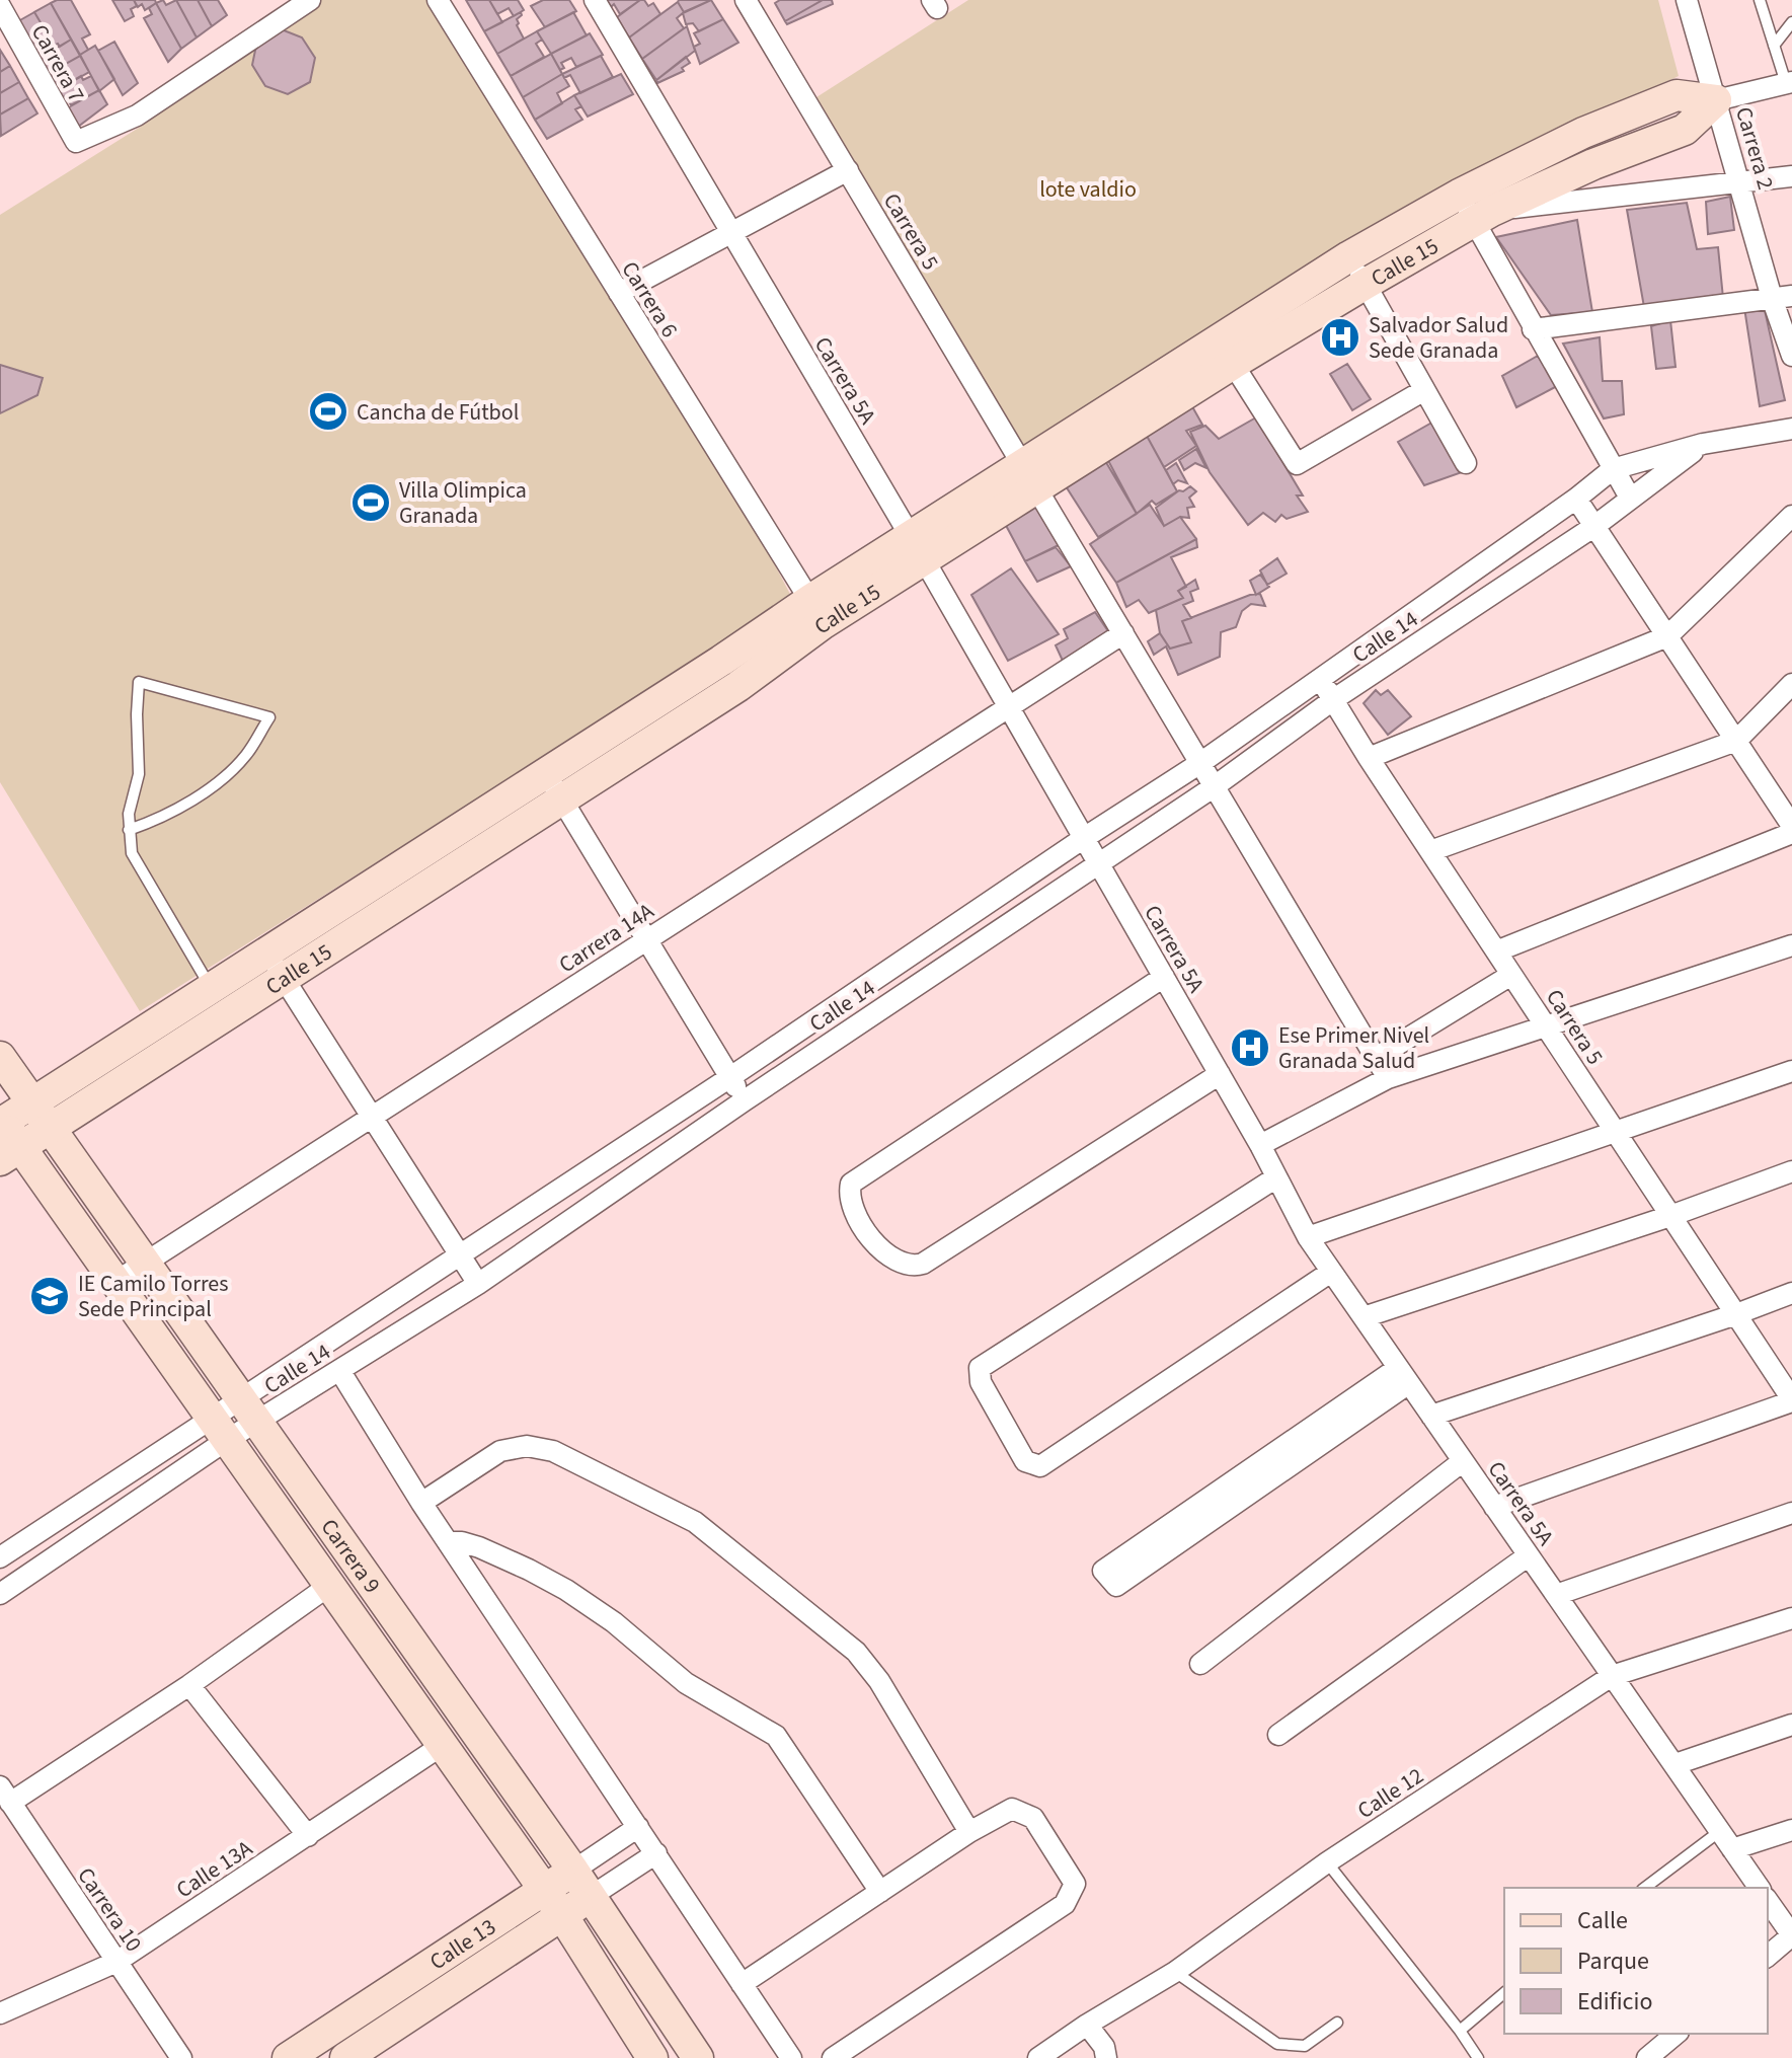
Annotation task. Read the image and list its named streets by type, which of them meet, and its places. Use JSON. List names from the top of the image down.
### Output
{
  "streets": {
    "street": [
      "Carrera 7",
      "Carrera 2",
      "Carrera 5",
      "Calle 15",
      "Carrera 6",
      "Carrera 5A",
      "Calle 14",
      "Carrera 14A",
      "Carrera 9",
      "Calle 12",
      "Calle 13A",
      "Carrera 10",
      "Calle 13"
    ]
  },
  "crossings": [
    ["Carrera 2", "Calle 15"],
    ["Carrera 5", "Calle 15"],
    ["Carrera 5", "Calle 14"],
    ["Carrera 5", "Carrera 14A"],
    ["Calle 15", "Carrera 6"],
    ["Calle 15", "Carrera 5A"],
    ["Calle 15", "Carrera 9"],
    ["Carrera 5A", "Calle 14"],
    ["Carrera 5A", "Carrera 14A"],
    ["Carrera 5A", "Calle 12"],
    ["Calle 14", "Carrera 9"],
    ["Carrera 14A", "Carrera 9"],
    ["Carrera 9", "Calle 13A"],
    ["Carrera 9", "Calle 13"],
    ["Calle 13A", "Carrera 10"]
  ],
  "parks": ["lote valdio"],
  "places": {
    "hospital": ["Salvador Salud Sede Granada", "Ese Primer Nivel Granada Salud"],
    "sports": ["Cancha de Fútbol", "Villa Olimpica Granada"],
    "school or university": ["IE Camilo Torres Sede Principal"]
  },
  "legend": ["Calle", "Parque", "Edificio"]
}
